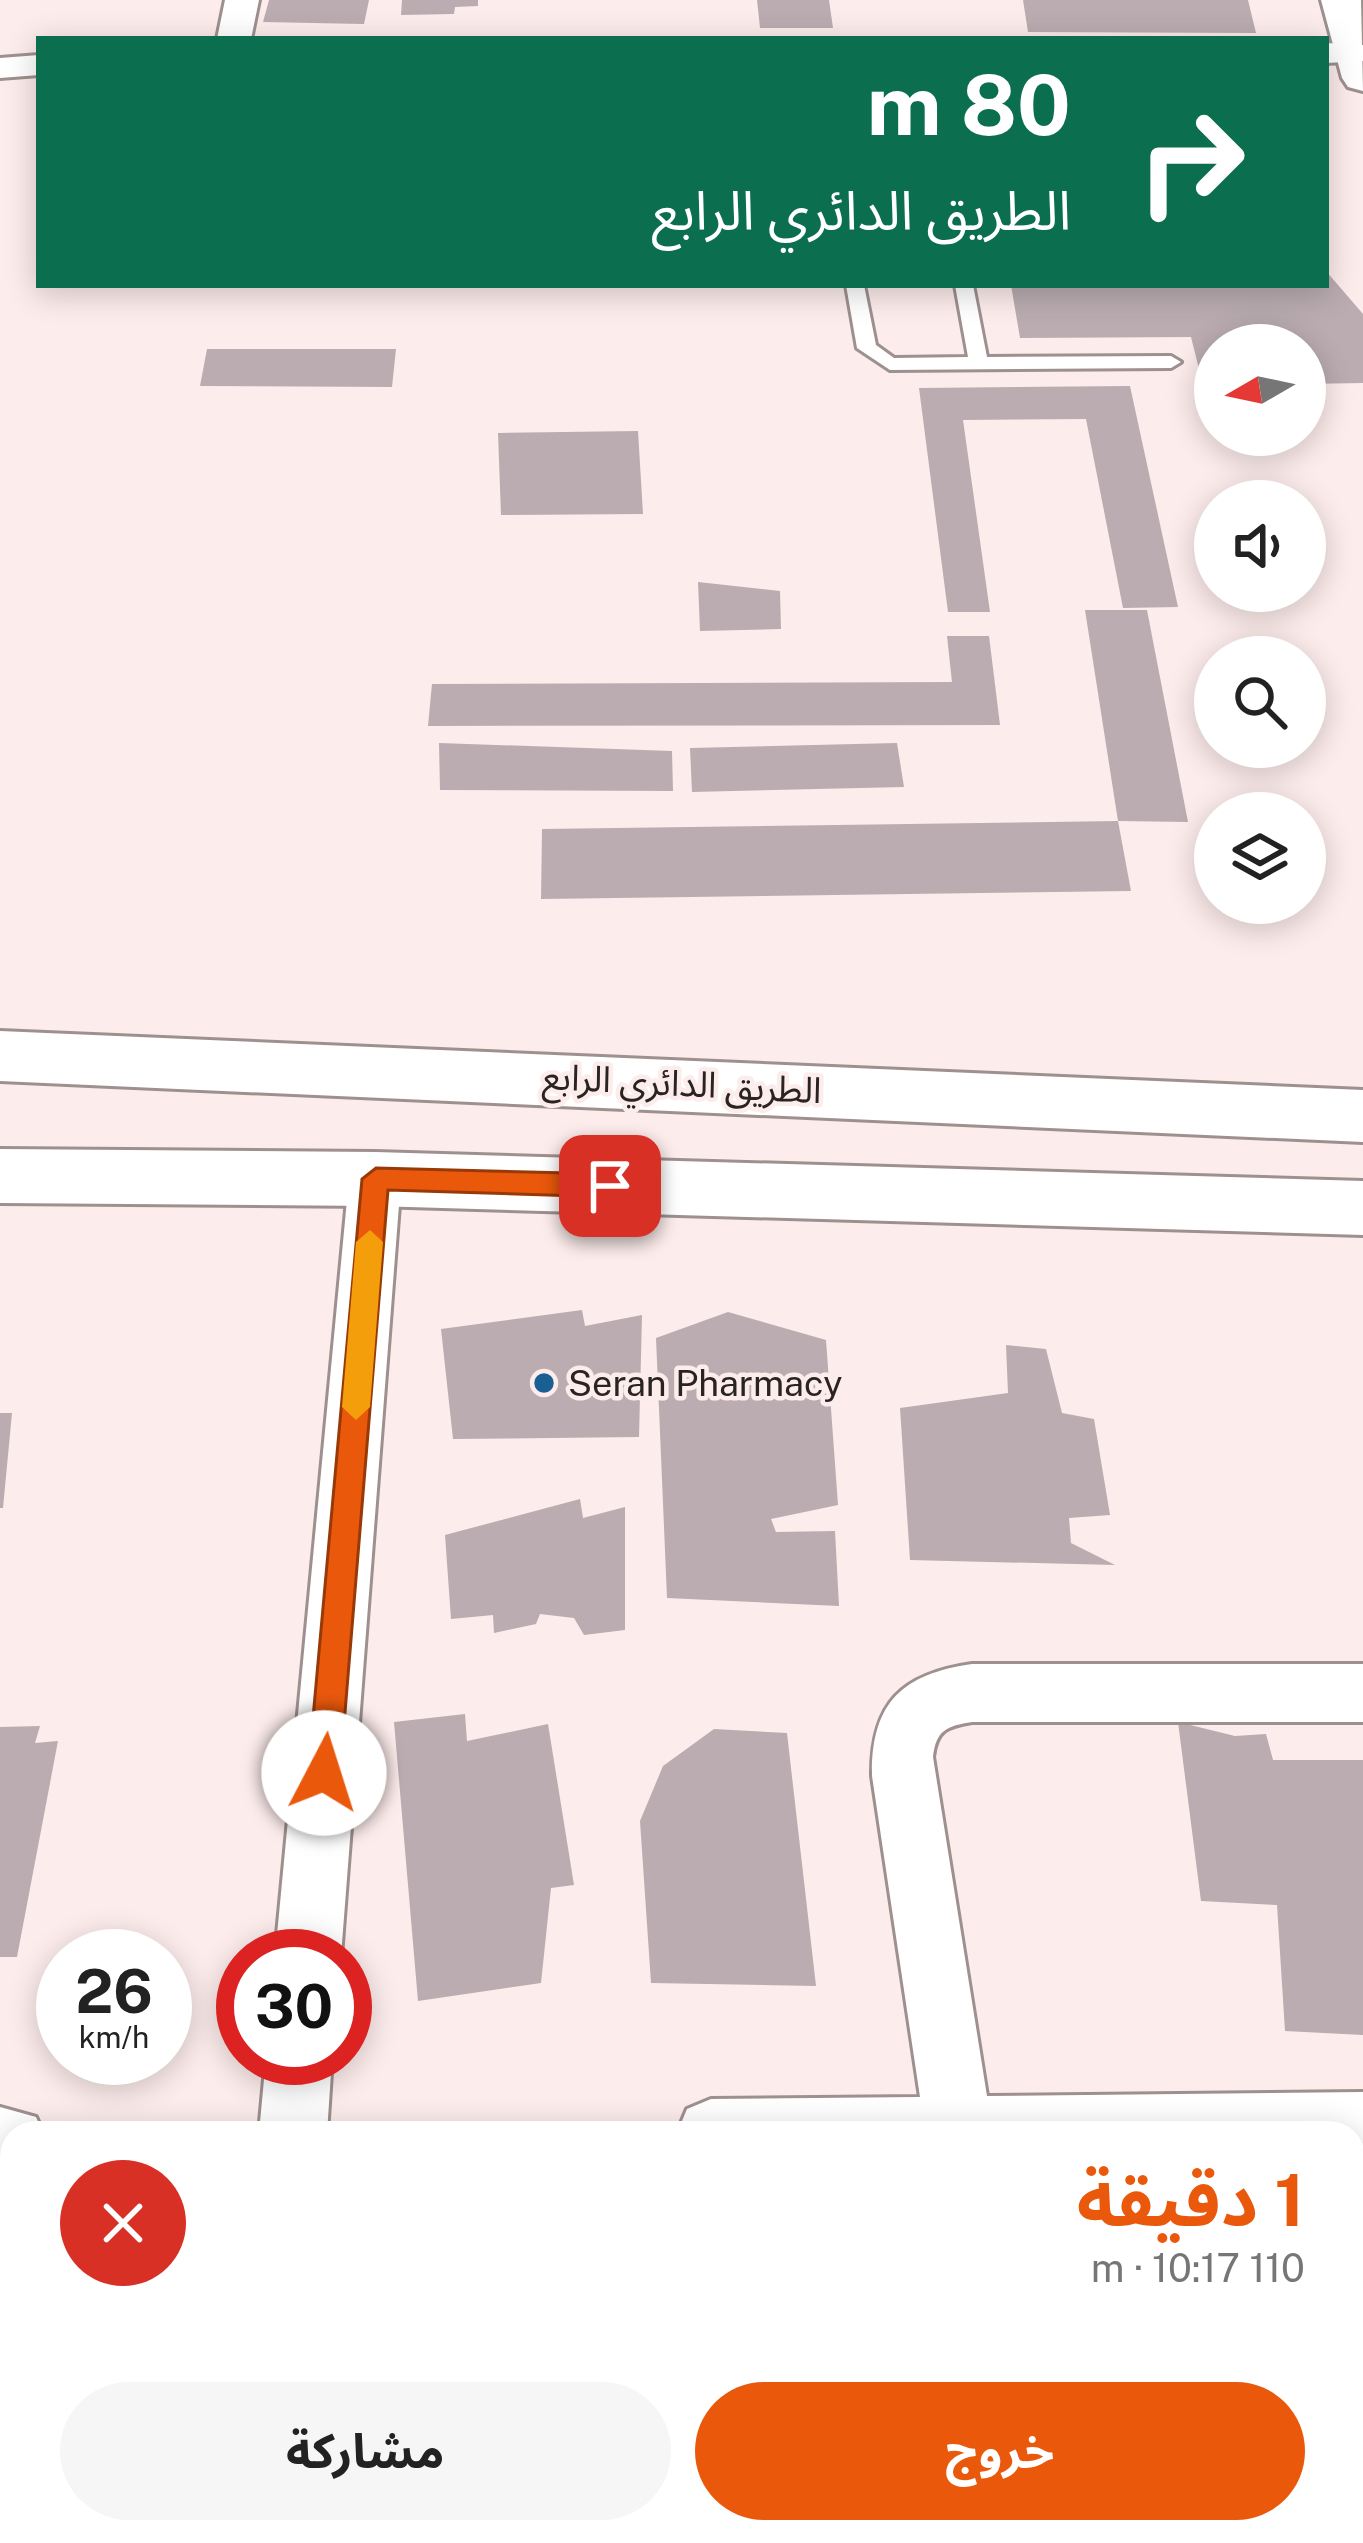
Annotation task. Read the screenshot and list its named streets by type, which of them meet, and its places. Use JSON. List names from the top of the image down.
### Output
{
  "streets": {
    "main road": ["الطريق الدائري الرابع"]
  },
  "places": ["Seran Pharmacy"],
  "north": "left",
  "page": {
    "turn": ["80 m", "الطريق الدائري الرابع"],
    "speed": "26 km/h",
    "limit": "30",
    "heading": ["1 دقيقة", "110 m · 10:17"],
    "buttons": ["خروج", "مشاركة"]
  }
}
